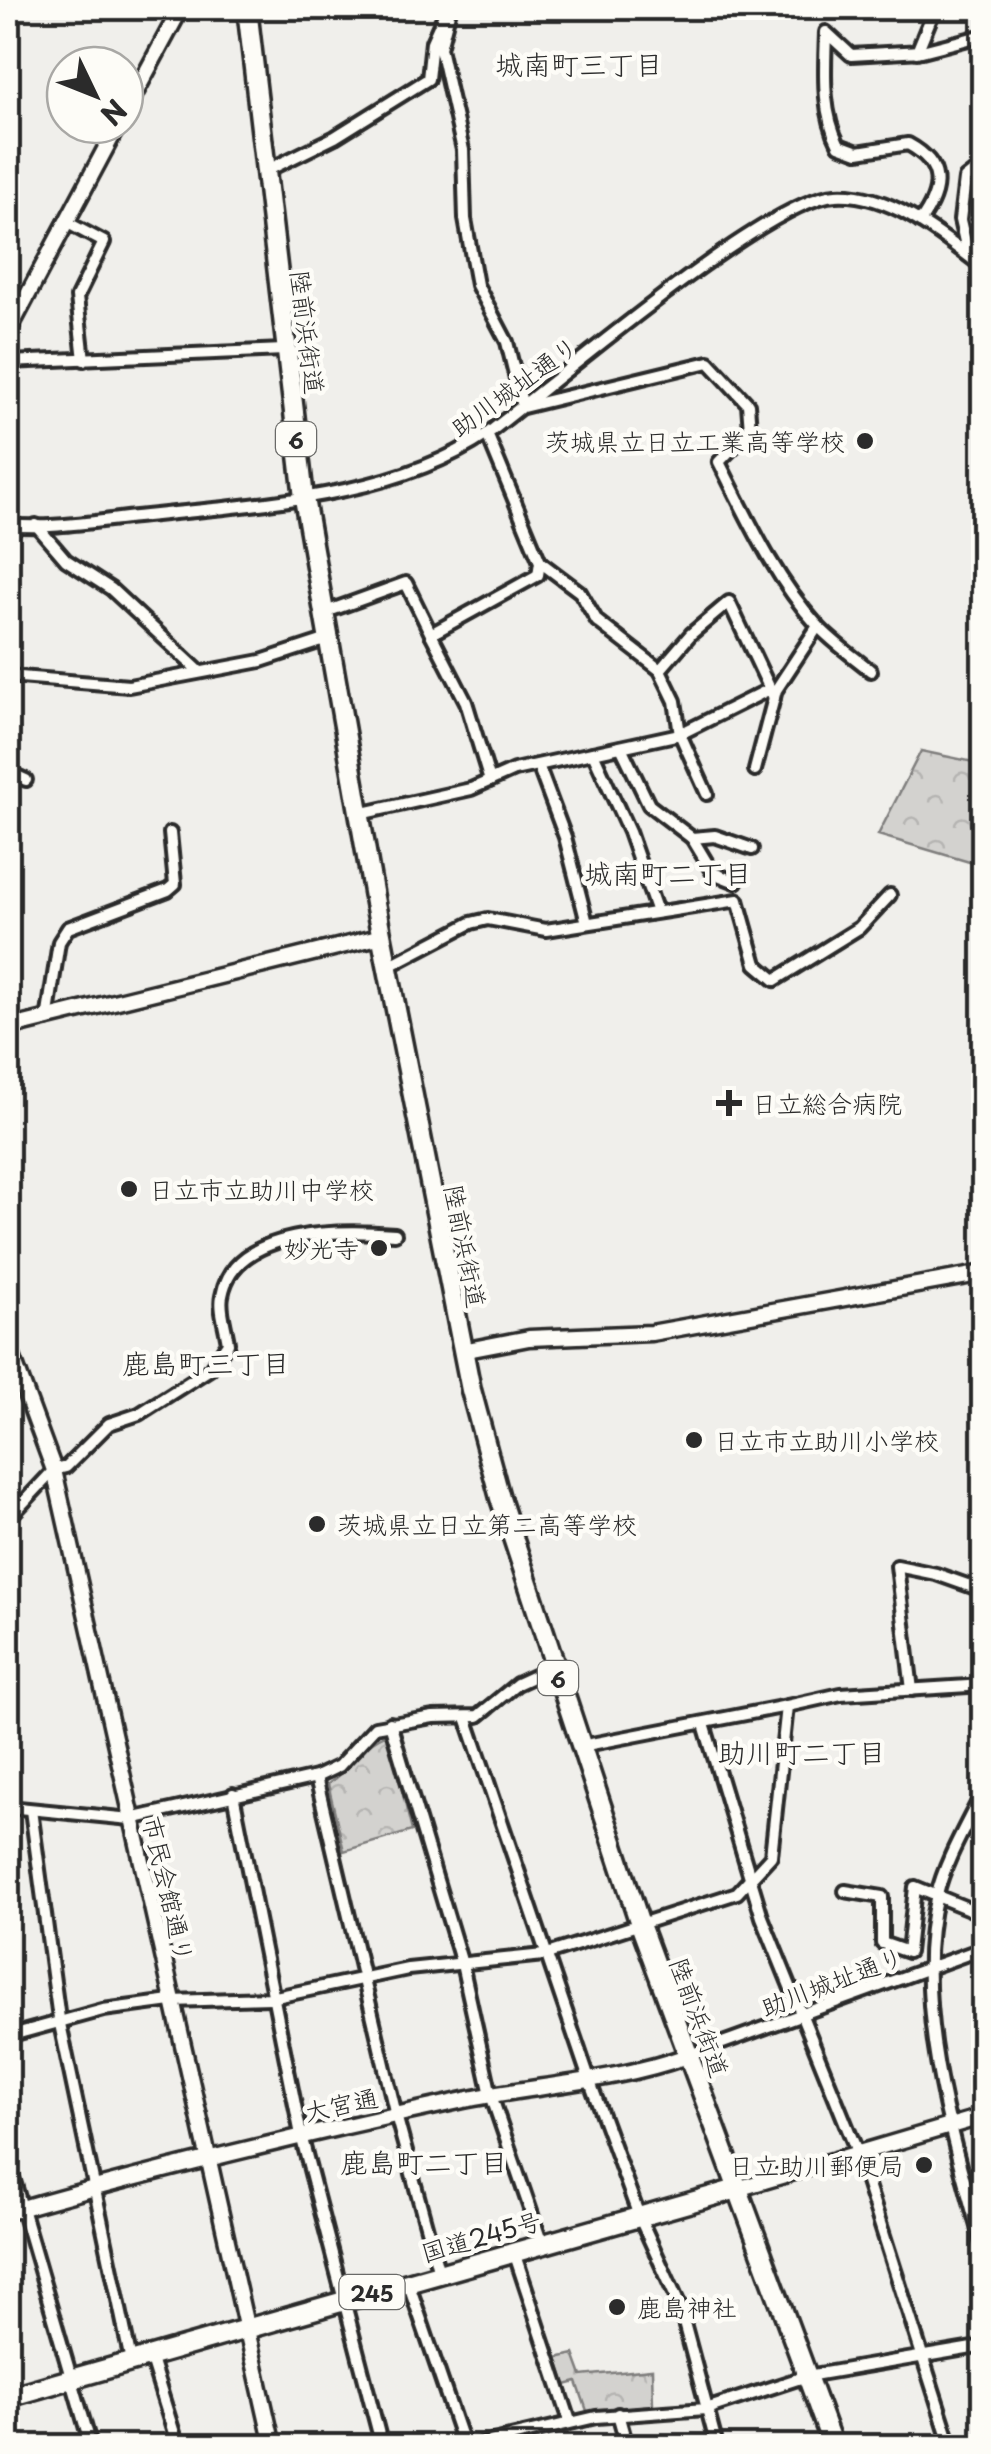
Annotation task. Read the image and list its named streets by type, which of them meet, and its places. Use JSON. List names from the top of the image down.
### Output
{
  "streets": {
    "highway": [
      "陸前浜街道",
      "6",
      "国道245号",
      "245"
    ],
    "street": ["助川城址通り", "市民会館通り", "大宮通"]
  },
  "crossings": [
    ["陸前浜街道", "助川城址通り"],
    ["陸前浜街道", "大宮通"],
    ["陸前浜街道", "国道245号"],
    ["助川城址通り", "大宮通"],
    ["市民会館通り", "大宮通"],
    ["市民会館通り", "国道245号"]
  ],
  "districts": [
    "城南町三丁目",
    "城南町二丁目",
    "鹿島町三丁目",
    "助川町二丁目",
    "鹿島町二丁目"
  ],
  "places": {
    "other": [
      "茨城県立日立工業高等学校",
      "日立市立助川中学校",
      "妙光寺",
      "日立市立助川小学校",
      "茨城県立日立第二高等学校",
      "日立助川郵便局",
      "鹿島神社"
    ],
    "health": ["日立総合病院"]
  },
  "north": "bottom right"
}
